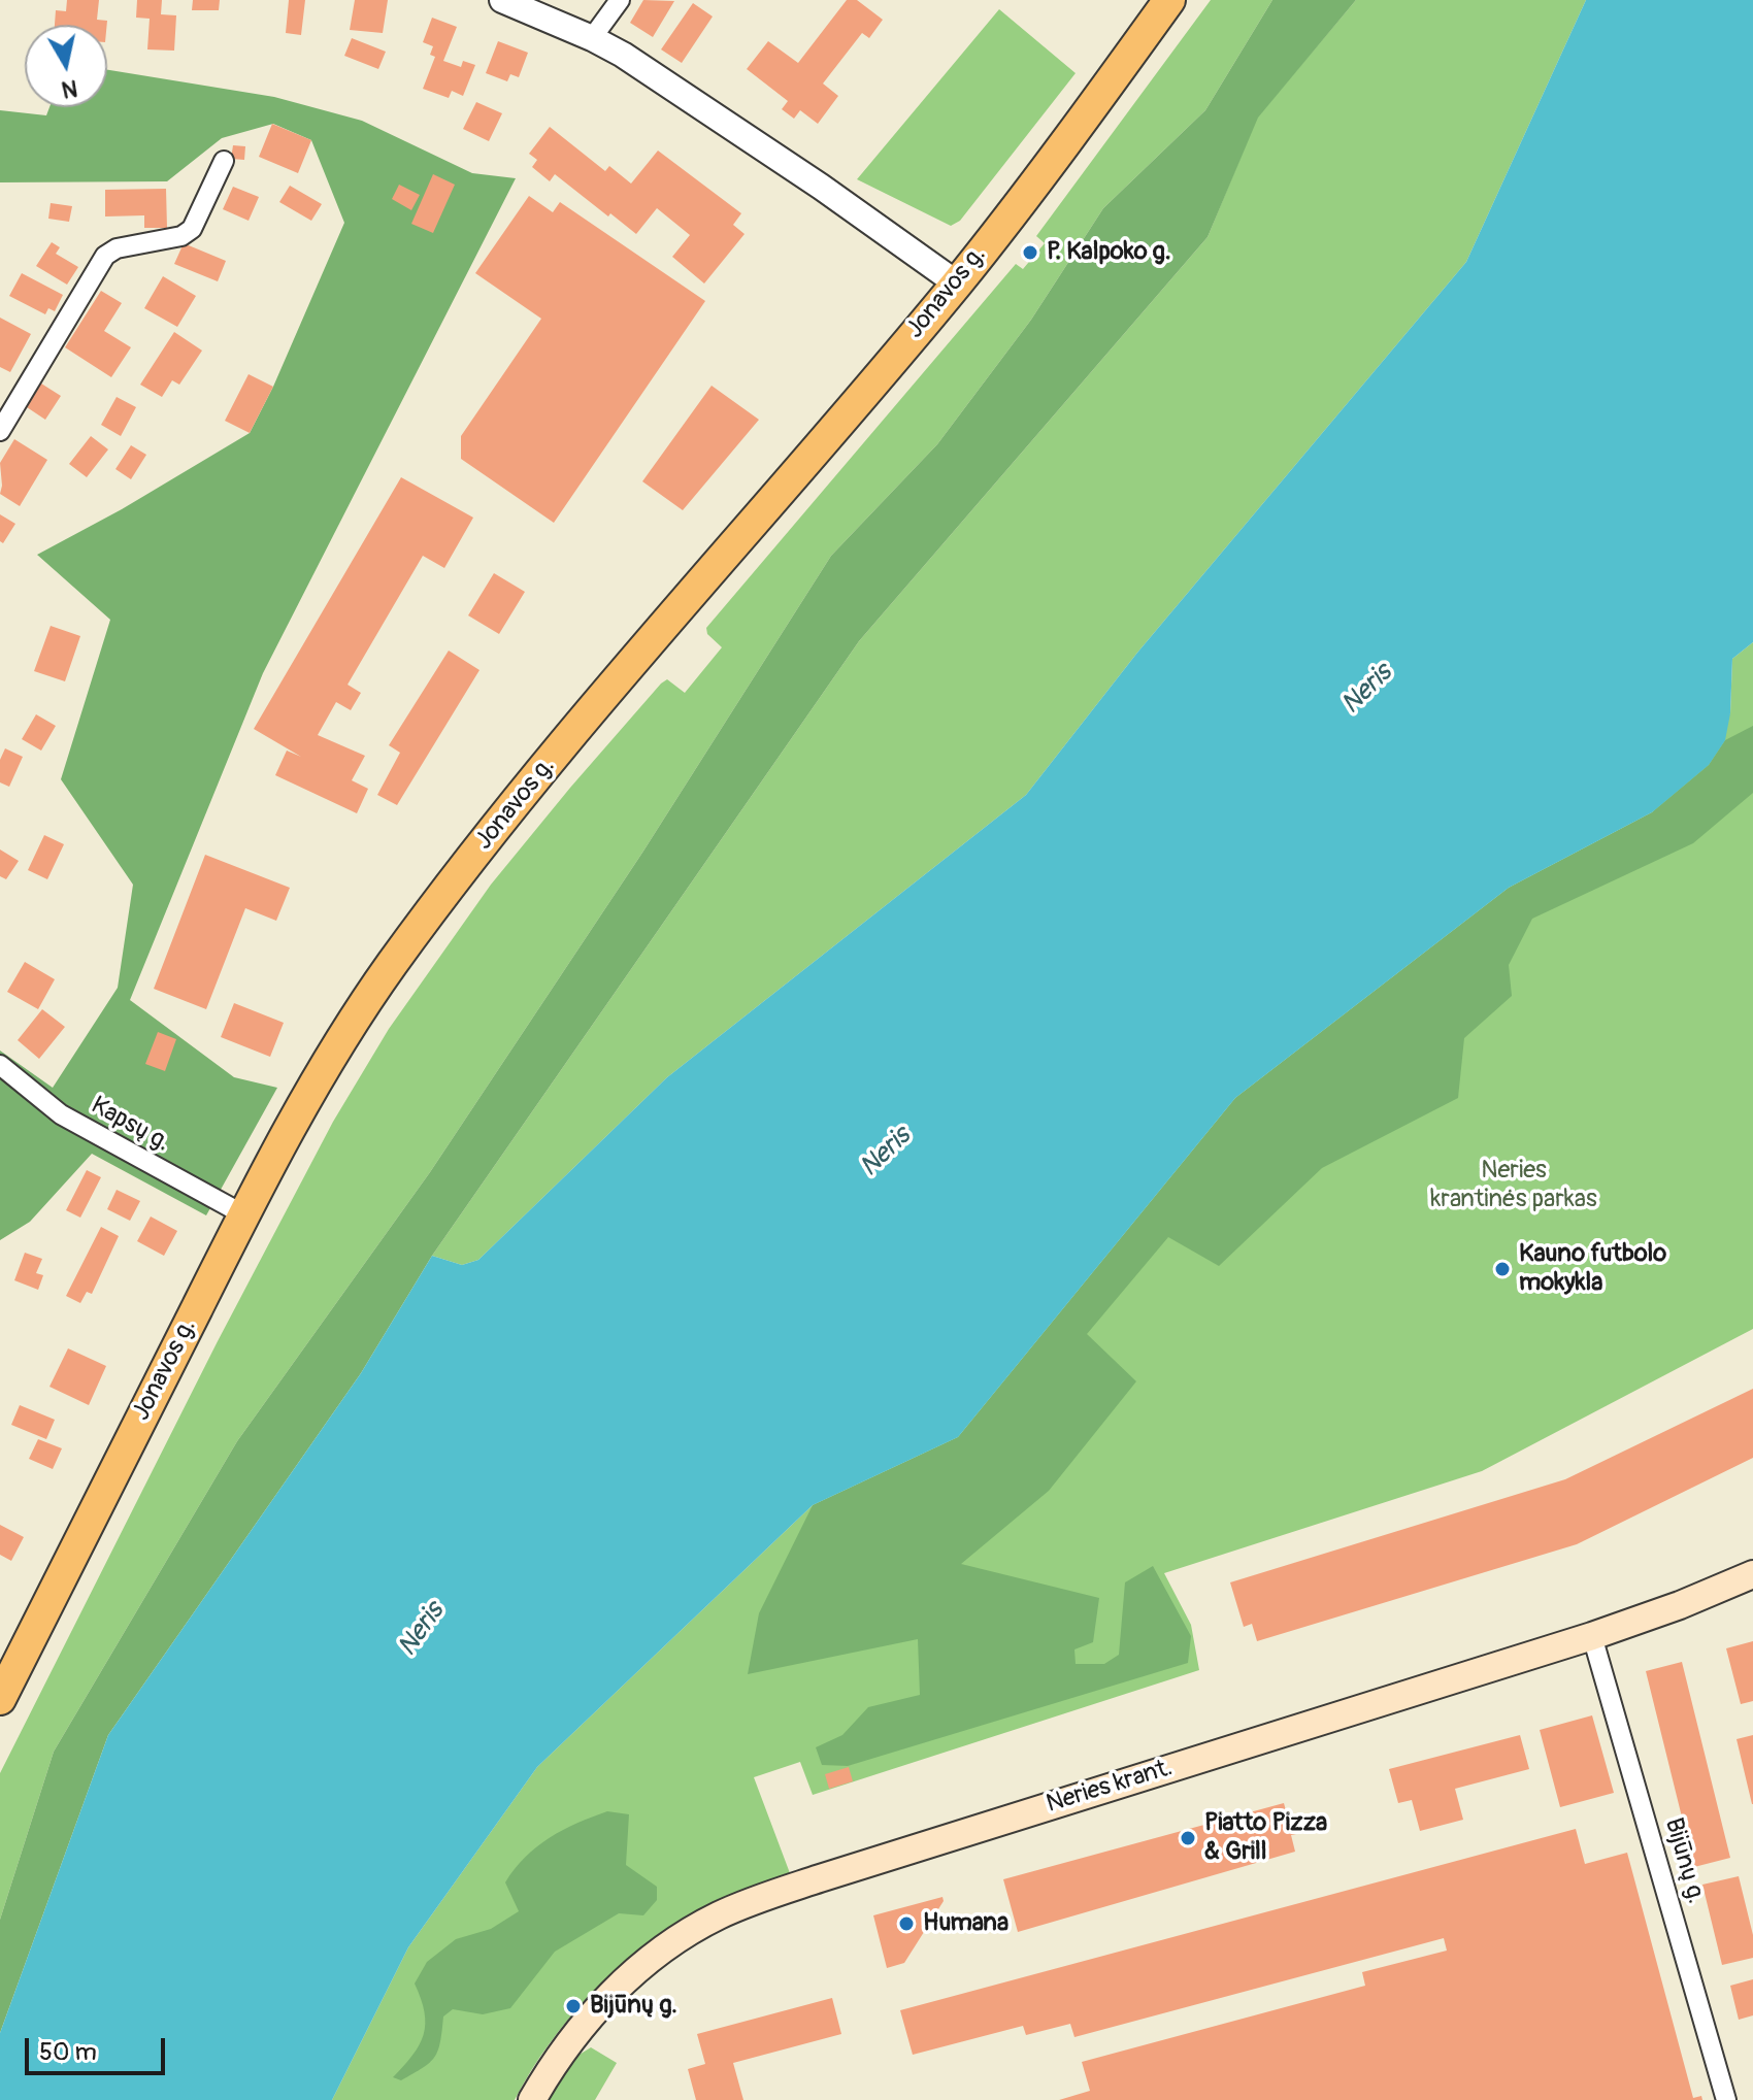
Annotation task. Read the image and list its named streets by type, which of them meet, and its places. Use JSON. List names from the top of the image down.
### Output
{
  "streets": {
    "main road": ["Jonavos g.", "Neries krant."],
    "street": ["Kapsų g.", "Bijūnų g."]
  },
  "crossings": [
    ["Jonavos g.", "Kapsų g."],
    ["Neries krant.", "Bijūnų g."]
  ],
  "water": ["Neris"],
  "parks": ["Neries krantinės parkas"],
  "places": [
    "P. Kalpoko g.",
    "Kauno futbolo mokykla",
    "Piatto Pizza & Grill",
    "Humana",
    "Bijūnų g."
  ],
  "scale_bar": "50 m",
  "north": "bottom"
}
